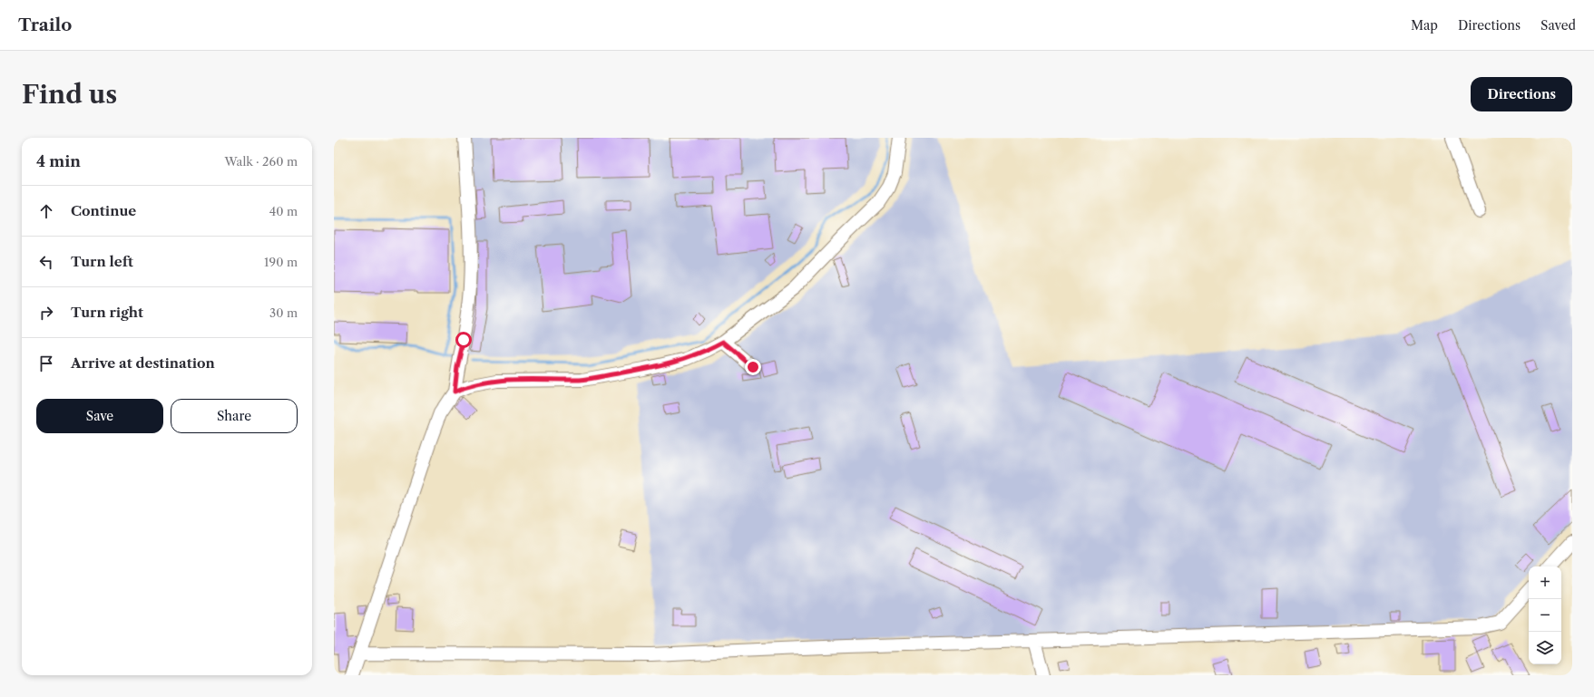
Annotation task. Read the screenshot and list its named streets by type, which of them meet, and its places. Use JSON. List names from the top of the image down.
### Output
{
  "page": {
    "header": "Trailo",
    "nav": ["Map", "Directions", "Saved"],
    "buttons": [
      "Directions",
      ["Save", "Share"]
    ],
    "title": "Find us",
    "heading": ["4 min", "Walk · 260 m"],
    "list": [
      ["Continue", "40 m"],
      ["Turn left", "190 m"],
      ["Turn right", "30 m"],
      "Arrive at destination"
    ],
    "map_buttons": ["+", "−"]
  }
}
